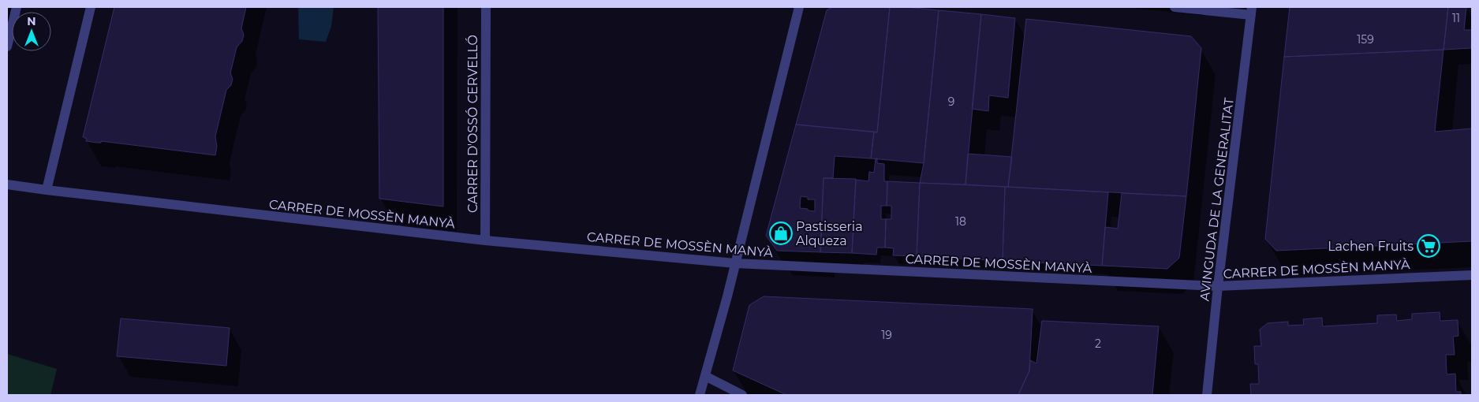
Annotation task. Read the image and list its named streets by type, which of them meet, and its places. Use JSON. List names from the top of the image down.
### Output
{
  "streets": {
    "street": ["CARRER D'OSSÓ CERVELLÓ", "AVINGUDA DE LA GENERALITAT", "CARRER DE MOSSÈN MANYÀ"]
  },
  "crossings": [
    ["CARRER D'OSSÓ CERVELLÓ", "CARRER DE MOSSÈN MANYÀ"],
    ["AVINGUDA DE LA GENERALITAT", "CARRER DE MOSSÈN MANYÀ"]
  ],
  "places": {
    "shop": ["Pastisseria Alqueza"],
    "supermarket": ["Lachen Fruits"]
  },
  "house_numbers": [
    "11",
    "159",
    "9",
    "18",
    "19",
    "2"
  ],
  "north": "top"
}
